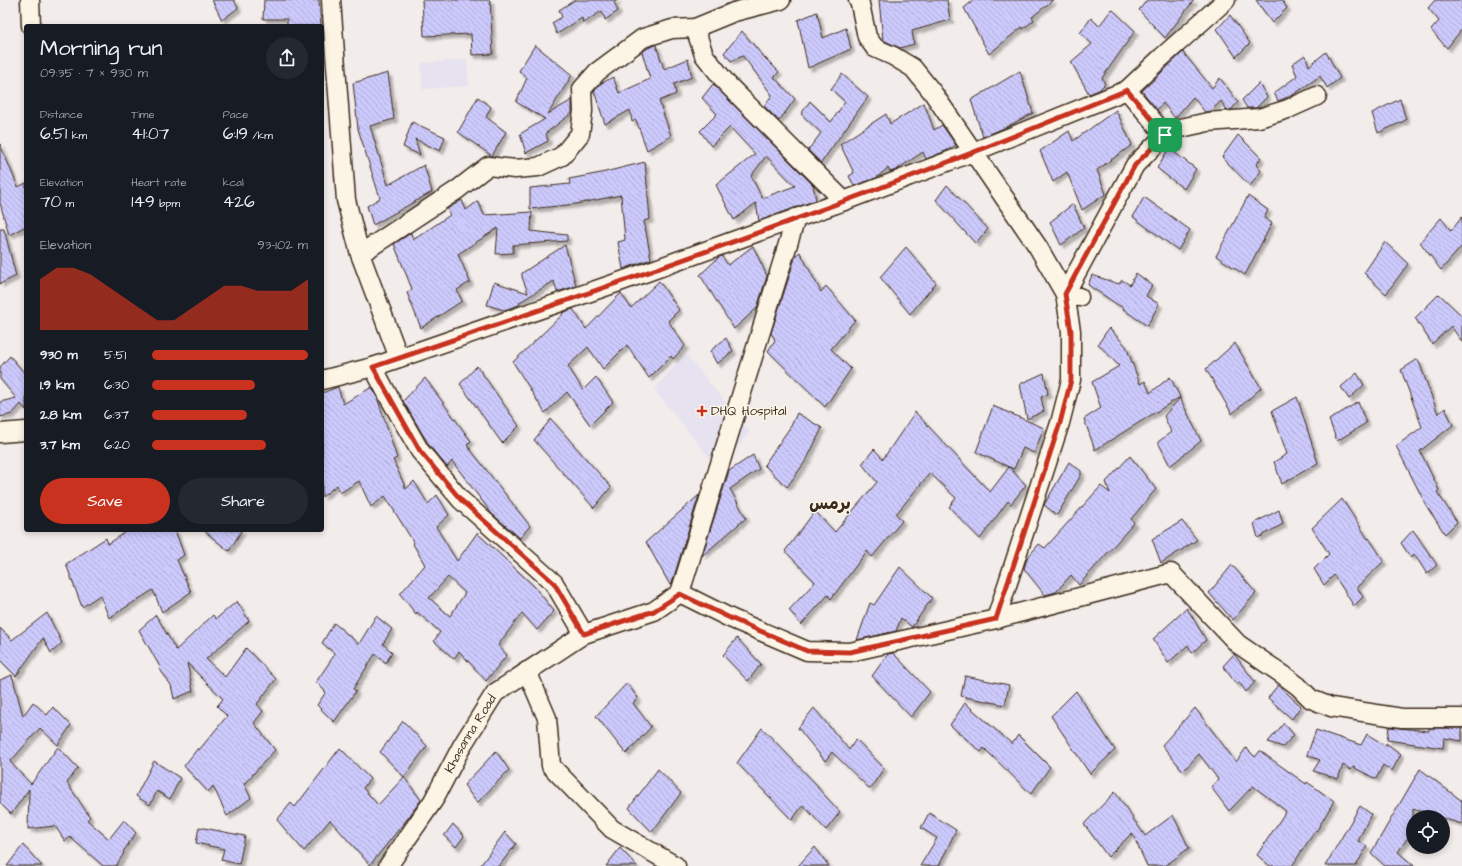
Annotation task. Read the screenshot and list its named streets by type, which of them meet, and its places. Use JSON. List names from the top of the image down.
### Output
{
  "streets": {
    "street": ["Khasanna Road"]
  },
  "districts": ["برمس"],
  "places": {
    "health": ["DHQ Hospital"]
  },
  "page": {
    "heading": ["Morning run", "09:35 · 7 × 930 m"],
    "stats": [
      ["Distance", "6.51 km"],
      ["Time", "41:07"],
      ["Pace", "6:19 /km"],
      ["Elevation", "70 m"],
      ["Heart rate", "149 bpm"],
      ["kcal", "426"]
    ],
    "chart": ["Elevation", "93–102 m"],
    "list": [
      {
        "name": "930 m",
        "note": "5:51"
      },
      {
        "name": "1.9 km",
        "note": "6:30"
      },
      {
        "name": "2.8 km",
        "note": "6:37"
      },
      {
        "name": "3.7 km",
        "note": "6:20"
      }
    ],
    "buttons": ["Save", "Share"]
  }
}
